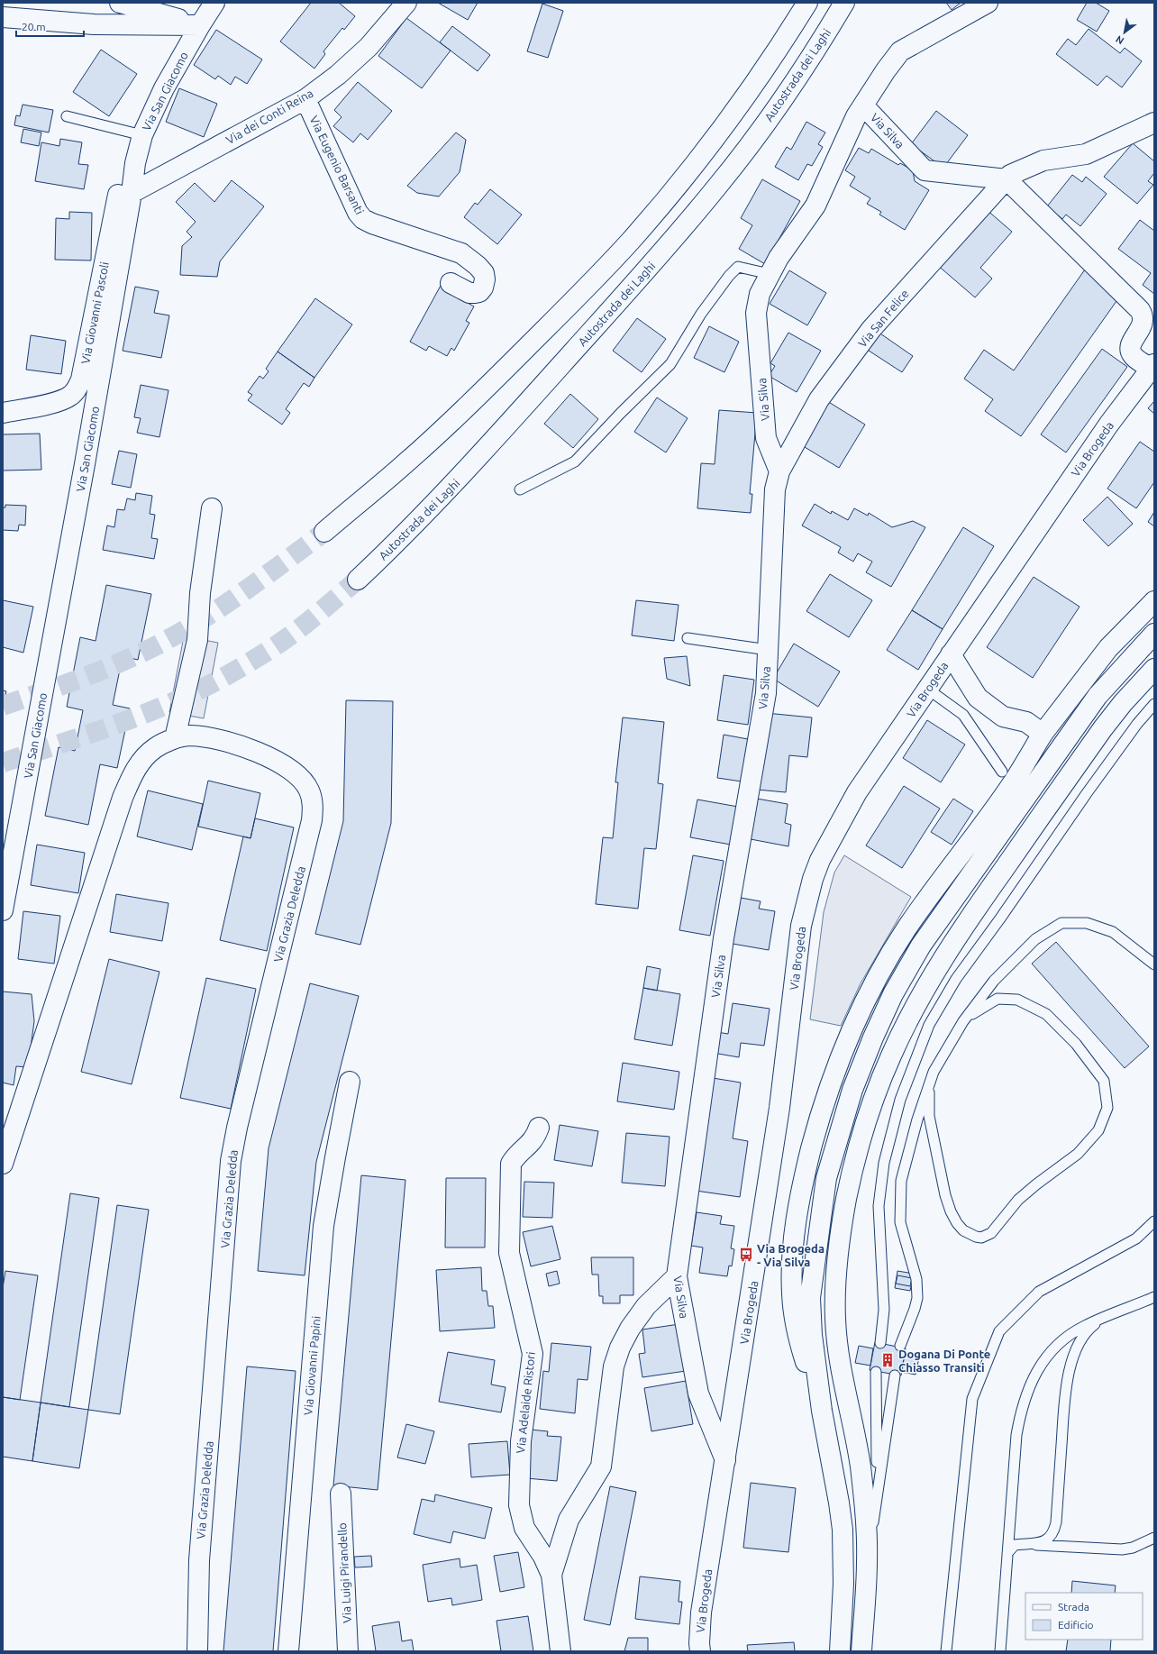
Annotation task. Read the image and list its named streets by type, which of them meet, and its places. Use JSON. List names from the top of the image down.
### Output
{
  "streets": {
    "main road": [
      "Autostrada dei Laghi",
      "Via San Giacomo",
      "Via dei Conti Reina",
      "Via Silva",
      "Via Eugenio Barsanti",
      "Via Giovanni Pascoli",
      "Via San Felice",
      "Via Brogeda",
      "Via Grazia Deledda",
      "Via Giovanni Papini",
      "Via Adelaide Ristori",
      "Via Luigi Pirandello"
    ]
  },
  "crossings": [
    ["Via San Giacomo", "Via dei Conti Reina"],
    ["Via San Giacomo", "Via Giovanni Pascoli"],
    ["Via dei Conti Reina", "Via Eugenio Barsanti"],
    ["Via Silva", "Via San Felice"],
    ["Via Silva", "Via Brogeda"]
  ],
  "places": {
    "bus stop": ["Via Brogeda - Via Silva"],
    "building": ["Dogana Di Ponte Chiasso Transiti"]
  },
  "legend": ["Strada", "Edificio"],
  "scale_bar": "20 m",
  "north": "bottom left"
}
